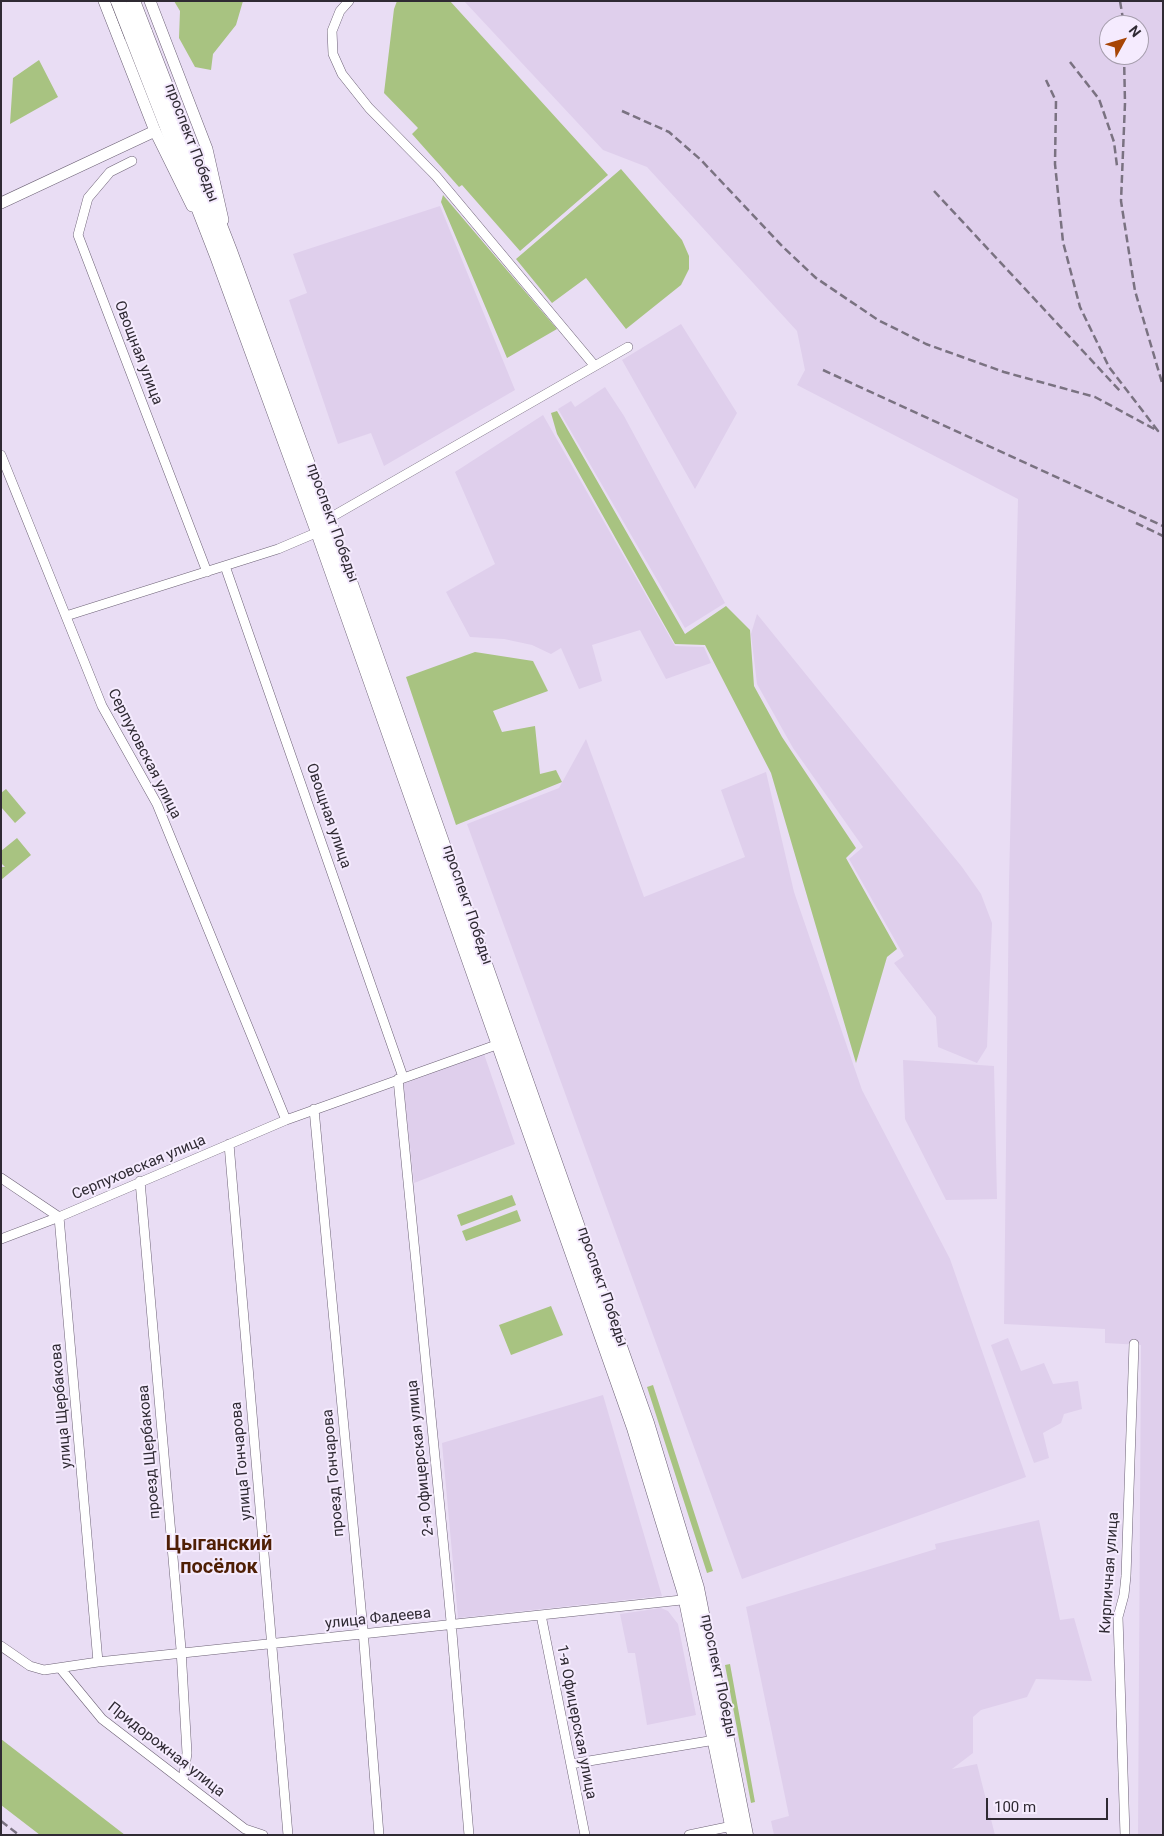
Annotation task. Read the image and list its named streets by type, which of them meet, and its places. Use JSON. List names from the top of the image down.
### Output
{
  "streets": {
    "main road": ["проспект Победы"],
    "street": [
      "Овощная улица",
      "Серпуховская улица",
      "улица Щербакова",
      "проезд Щербакова",
      "2-я Офицерская улица",
      "улица Гончарова",
      "проезд Гончарова",
      "Кирпичная улица",
      "улица Фадеева",
      "1-я Офицерская улица",
      "Придорожная улица"
    ]
  },
  "crossings": [
    ["проспект Победы", "Серпуховская улица"],
    ["проспект Победы", "улица Фадеева"],
    ["Овощная улица", "Серпуховская улица"],
    ["Овощная улица", "2-я Офицерская улица"],
    ["Серпуховская улица", "улица Щербакова"],
    ["Серпуховская улица", "проезд Щербакова"],
    ["Серпуховская улица", "2-я Офицерская улица"],
    ["Серпуховская улица", "улица Гончарова"],
    ["Серпуховская улица", "проезд Гончарова"],
    ["улица Щербакова", "улица Фадеева"],
    ["проезд Щербакова", "улица Фадеева"],
    ["проезд Щербакова", "Придорожная улица"],
    ["2-я Офицерская улица", "улица Фадеева"],
    ["улица Гончарова", "улица Фадеева"],
    ["проезд Гончарова", "улица Фадеева"],
    ["улица Фадеева", "1-я Офицерская улица"],
    ["улица Фадеева", "Придорожная улица"]
  ],
  "districts": ["Цыганский посёлок"],
  "scale_bar": "100 m",
  "north": "top right"
}
